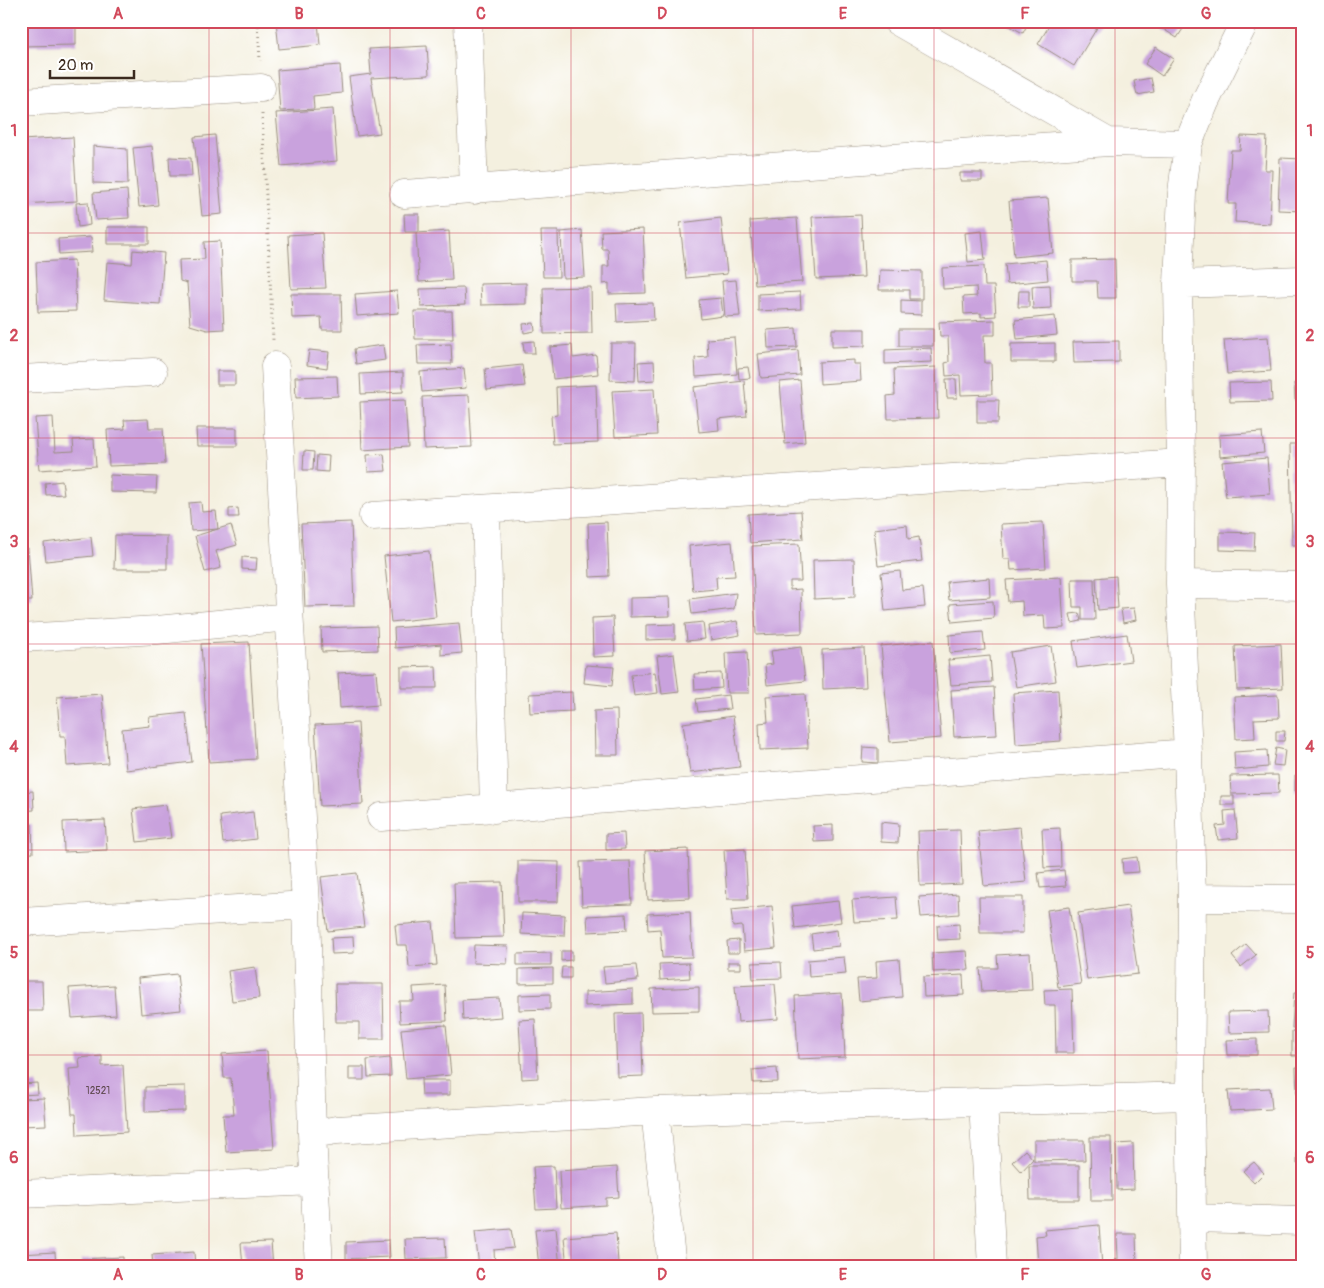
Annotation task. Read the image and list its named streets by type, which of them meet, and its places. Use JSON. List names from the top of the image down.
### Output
{
  "house_numbers": ["12521"],
  "scale_bar": "20 m",
  "grid": {
    "columns": [
      "A",
      "B",
      "C",
      "D",
      "E",
      "F",
      "G"
    ],
    "rows": [
      "1",
      "2",
      "3",
      "4",
      "5",
      "6"
    ]
  }
}
